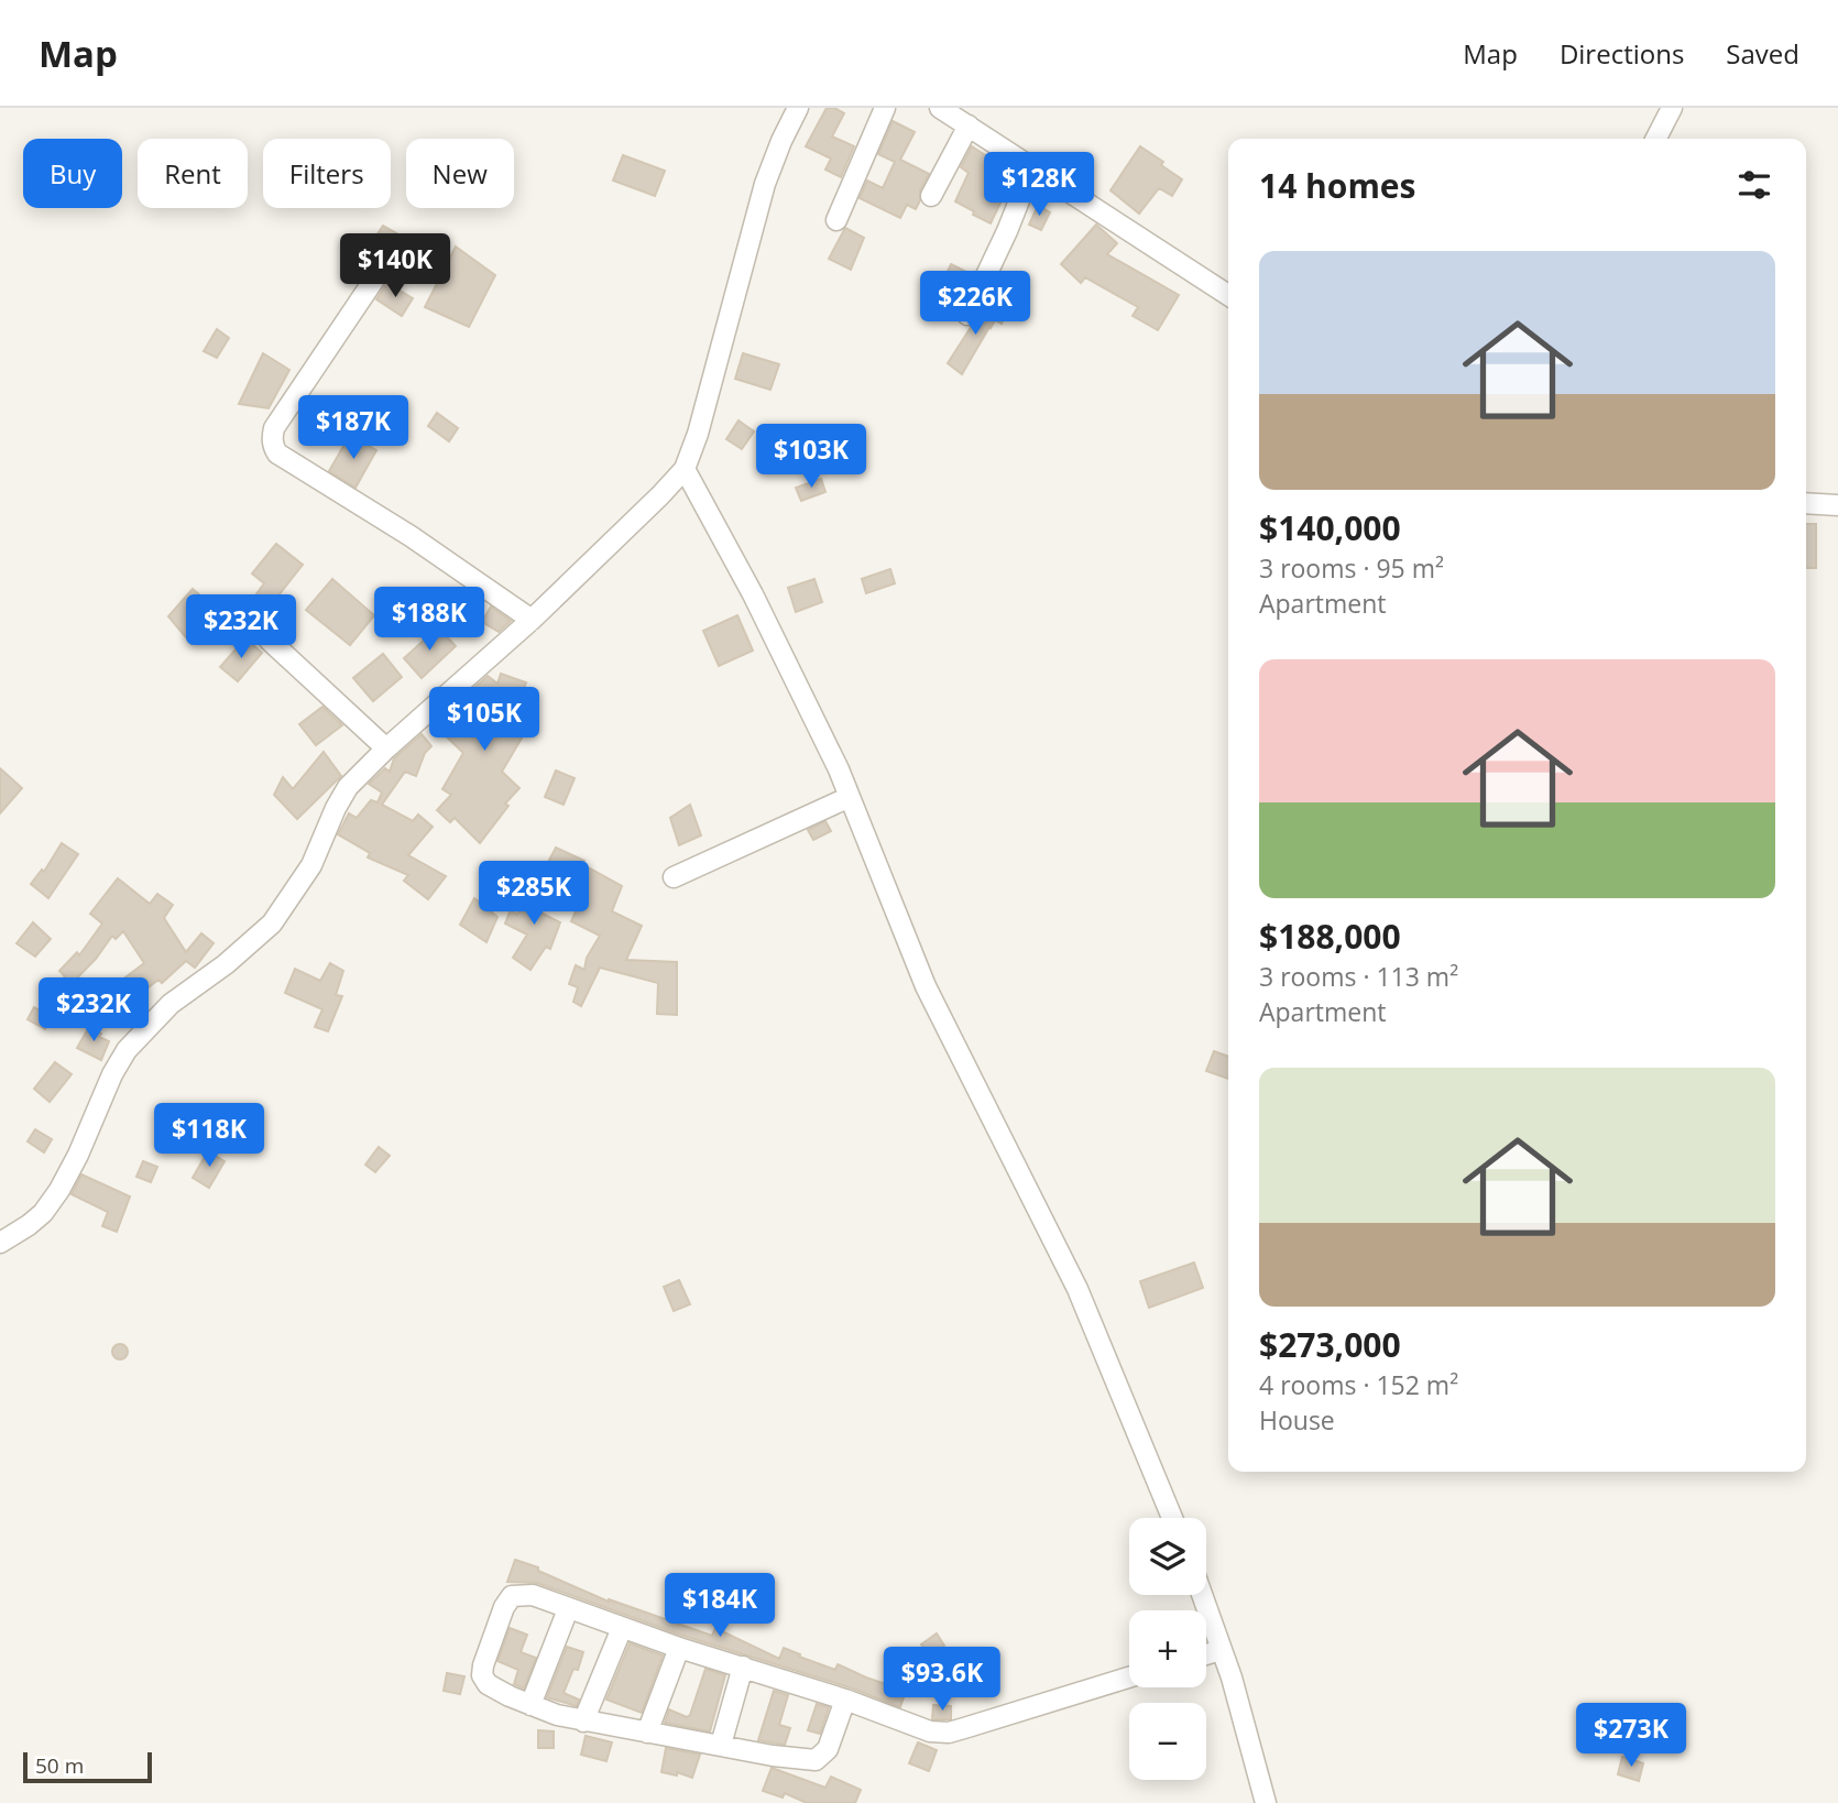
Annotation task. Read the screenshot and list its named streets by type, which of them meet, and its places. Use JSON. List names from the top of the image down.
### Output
{
  "scale_bar": "50 m",
  "page": {
    "header": "Map",
    "nav": ["Map", "Directions", "Saved"],
    "chip": [
      "Buy",
      "Rent",
      "Filters",
      "New"
    ],
    "heading": "14 homes",
    "price": [
      "$128K",
      "$140K",
      "$226K",
      "$187K",
      "$103K",
      "$188K",
      "$232K",
      "$105K",
      "$285K",
      "$232K",
      "$118K",
      "$184K",
      "$93.6K",
      "$273K"
    ],
    "list": [
      {
        "name": "$140,000",
        "note": "3 rooms · 95 m² · Apartment"
      },
      {
        "name": "$188,000",
        "note": "3 rooms · 113 m² · Apartment"
      },
      {
        "name": "$273,000",
        "note": "4 rooms · 152 m² · House"
      }
    ],
    "map_buttons": ["+", "−"],
    "scale": "50 m"
  }
}
